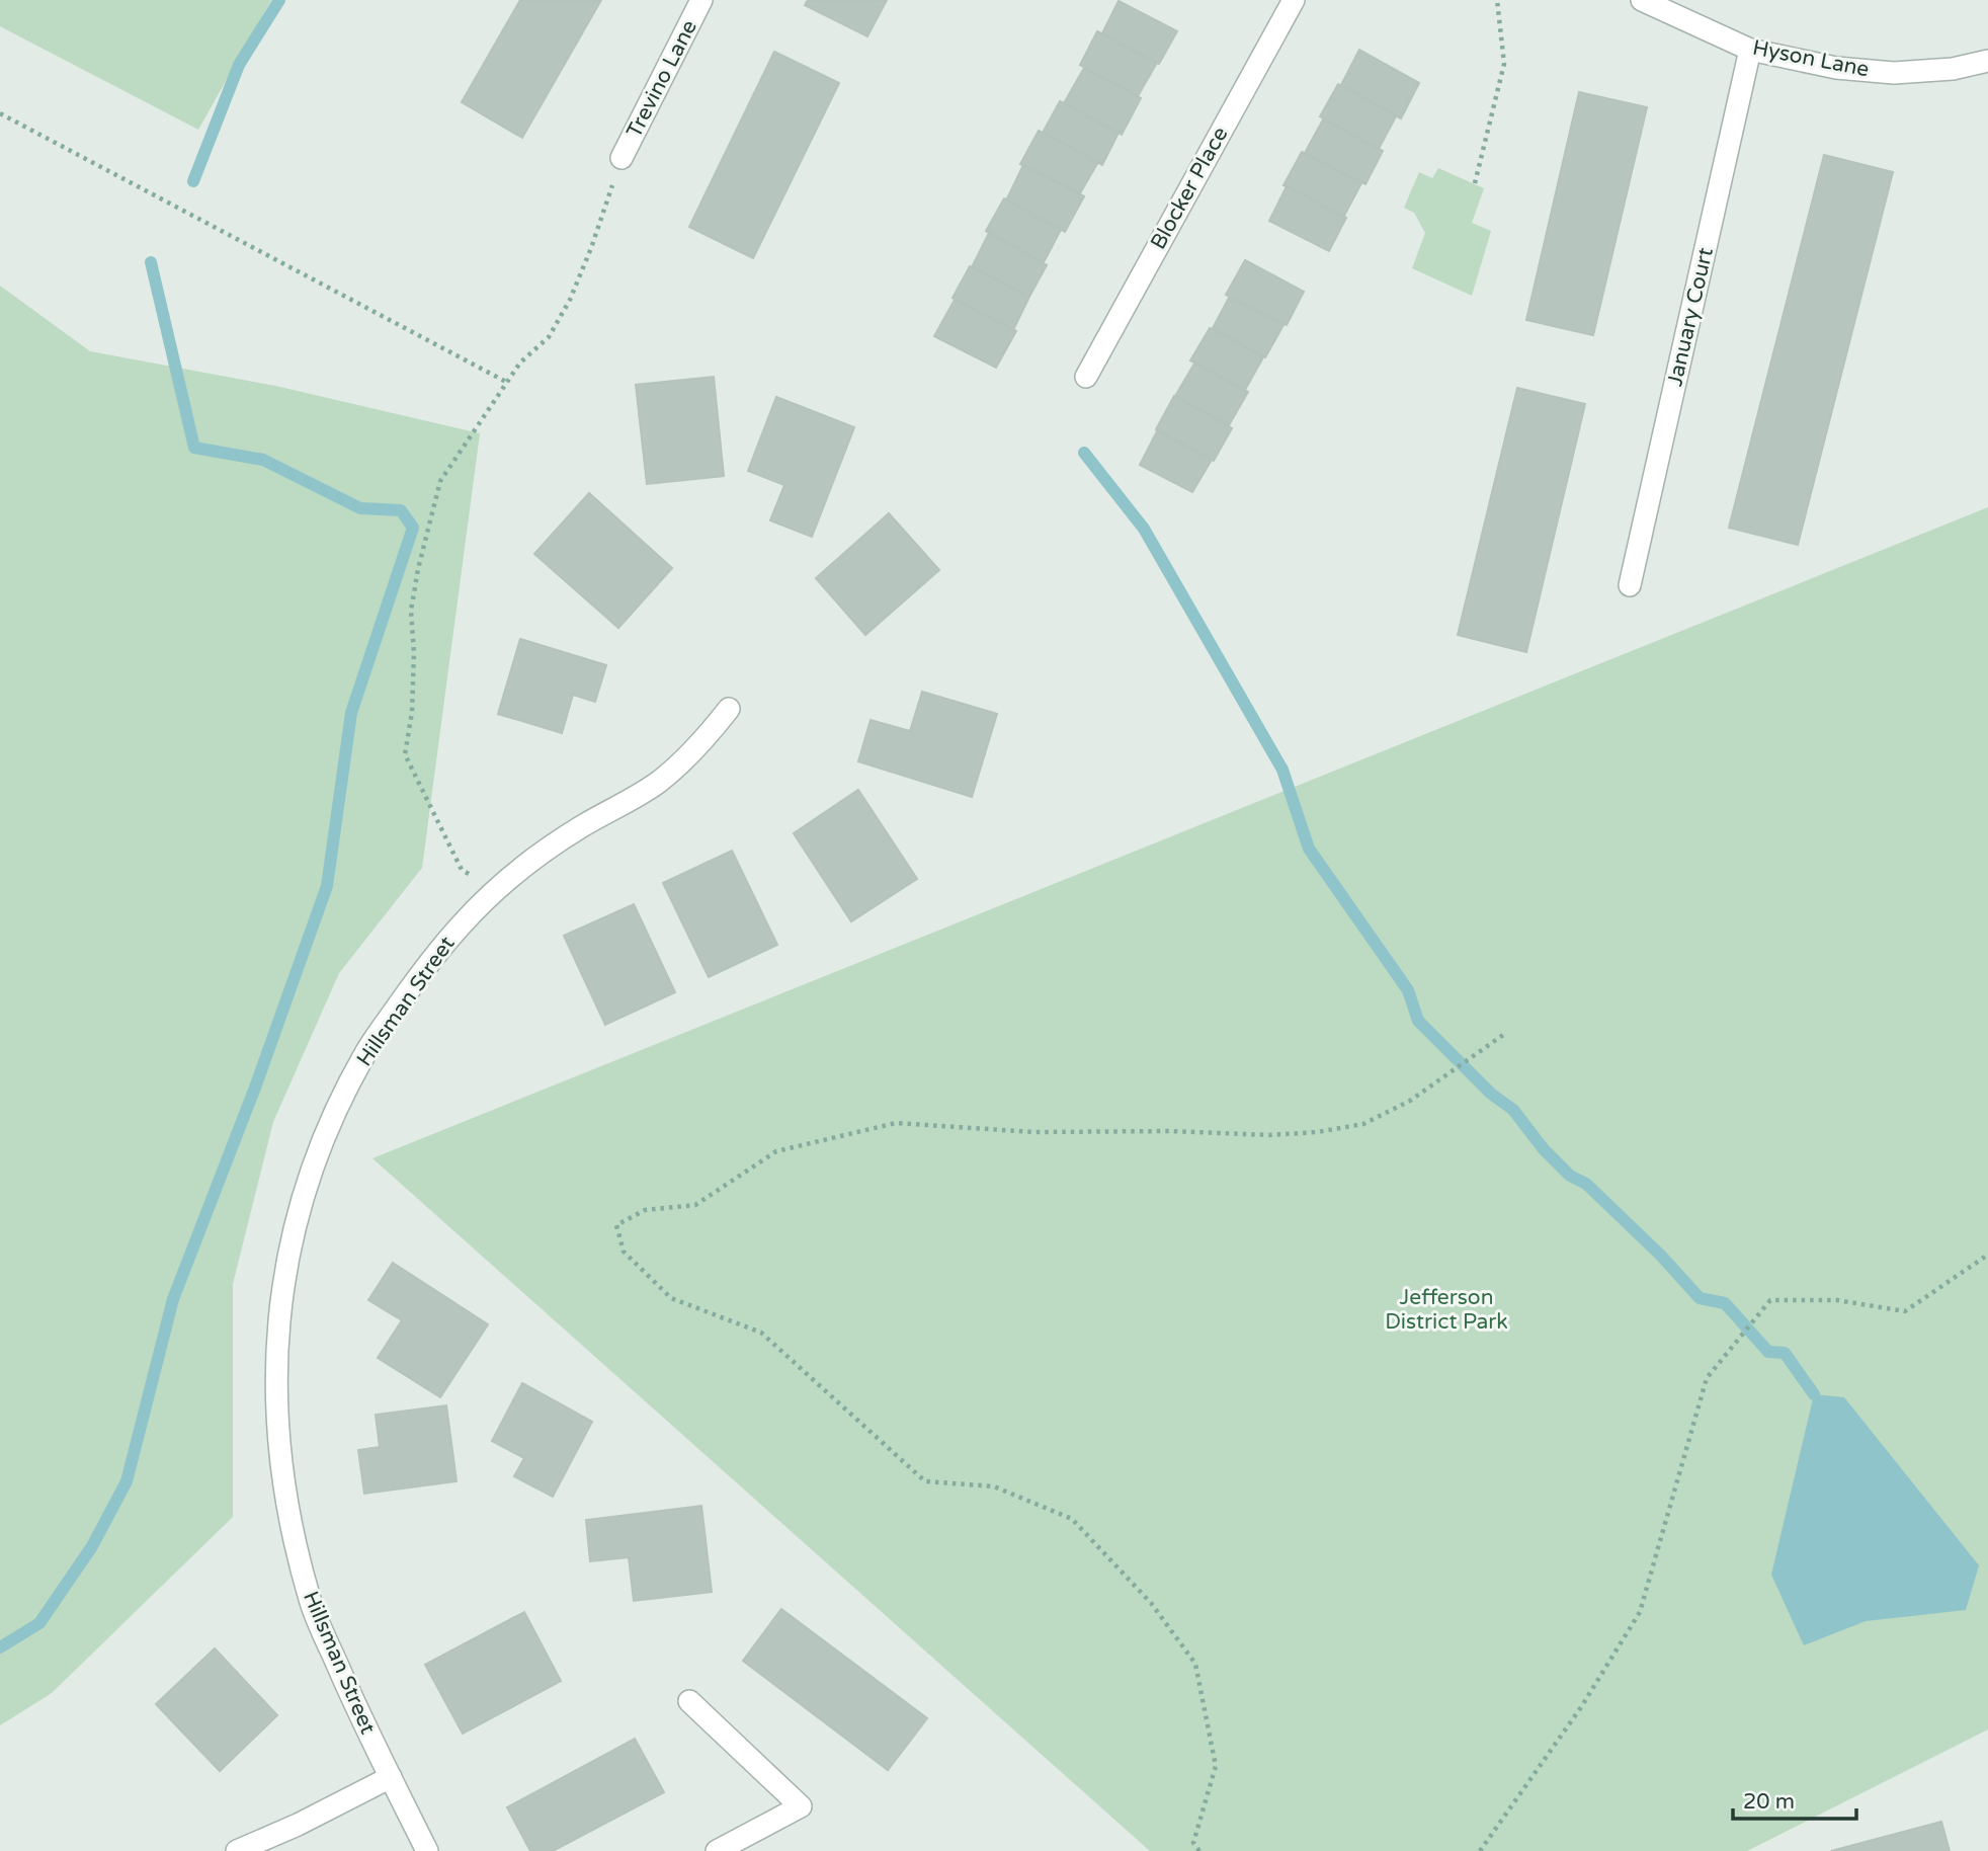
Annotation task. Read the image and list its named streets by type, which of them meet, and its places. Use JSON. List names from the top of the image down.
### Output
{
  "streets": {
    "street": [
      "Hyson Lane",
      "Trevino Lane",
      "Blocker Place",
      "January Court",
      "Hillsman Street"
    ]
  },
  "crossings": [
    ["Hyson Lane", "January Court"]
  ],
  "parks": ["Jefferson District Park"],
  "scale_bar": "20 m"
}
